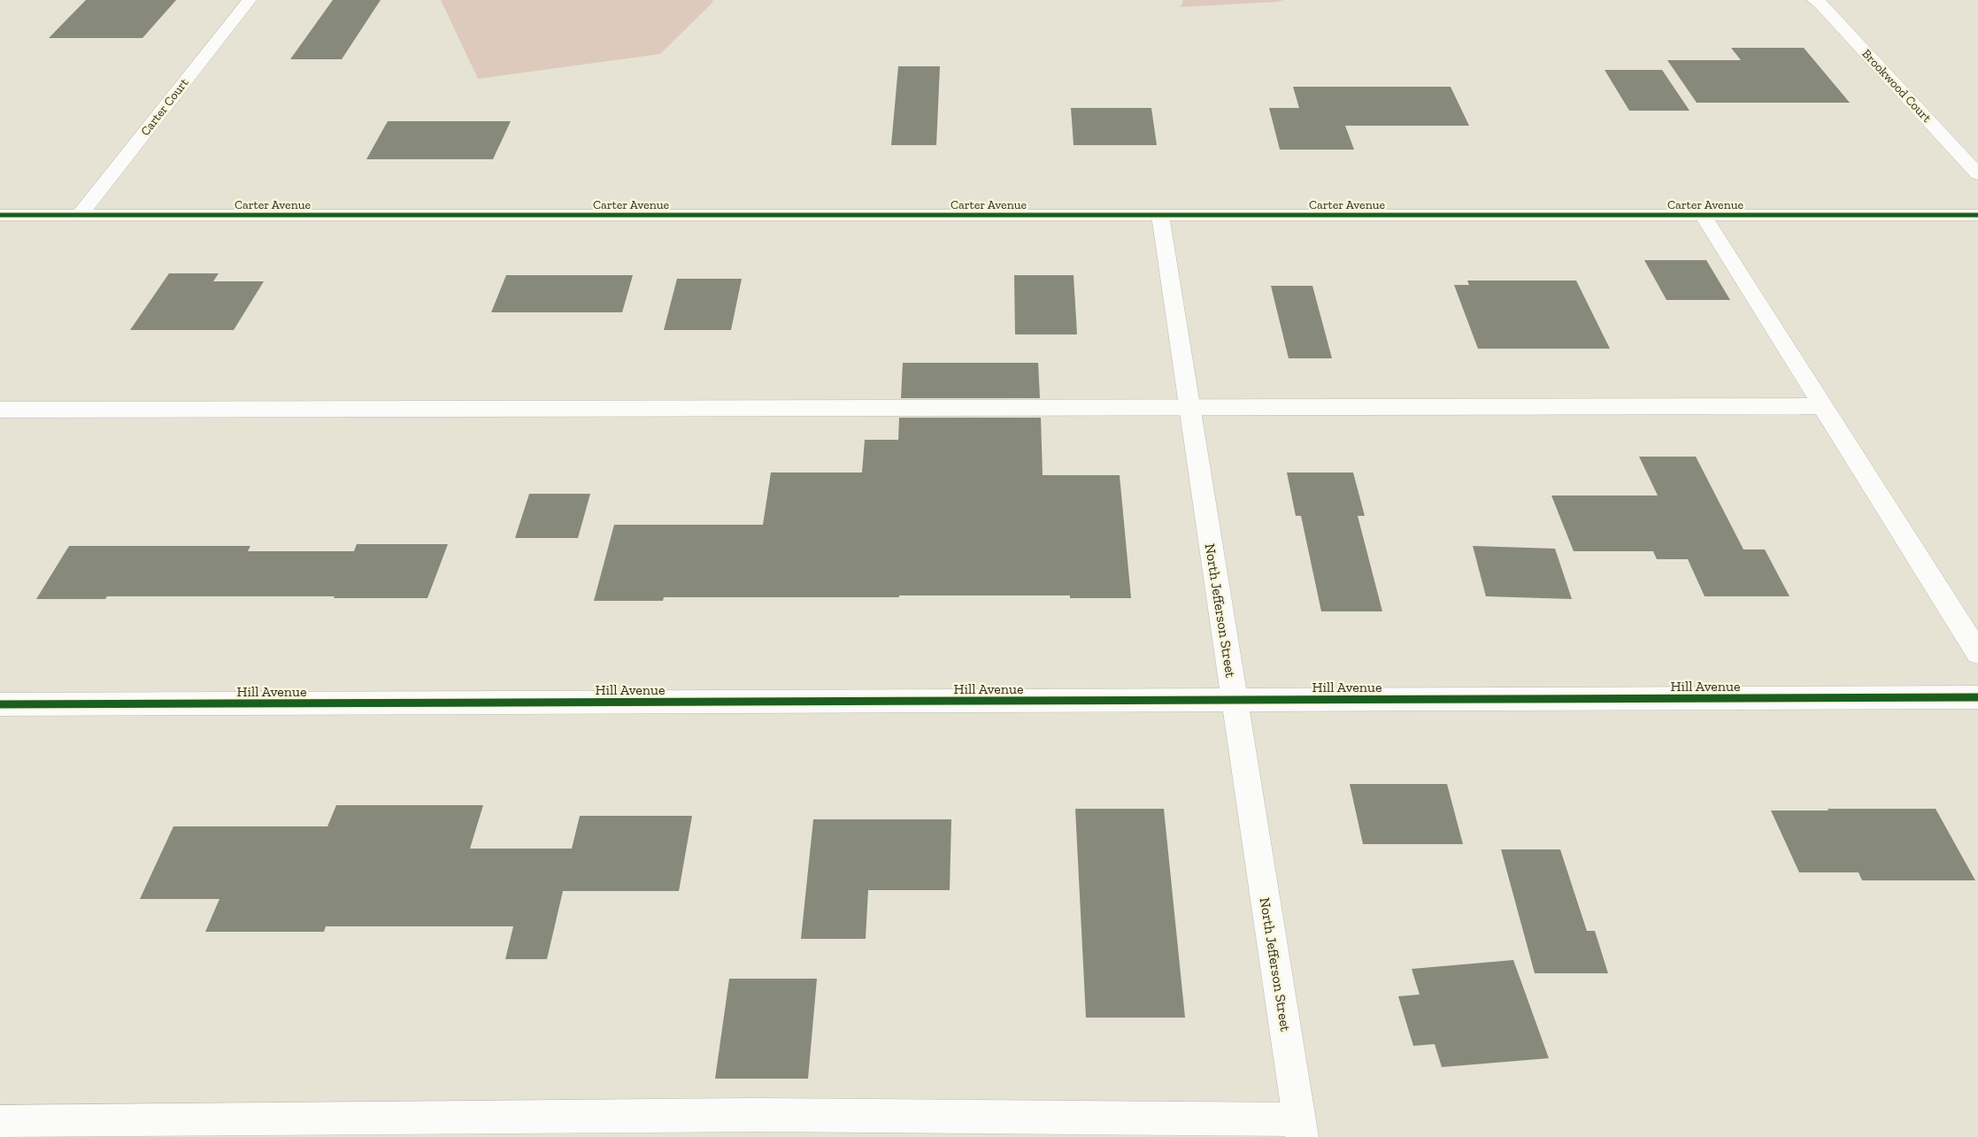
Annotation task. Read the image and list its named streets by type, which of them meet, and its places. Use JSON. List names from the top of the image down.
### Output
{
  "streets": {
    "street": [
      "Brookwood Court",
      "Carter Court",
      "Carter Avenue",
      "North Jefferson Street",
      "Hill Avenue"
    ]
  },
  "crossings": [
    ["Carter Court", "Carter Avenue"],
    ["Carter Avenue", "North Jefferson Street"],
    ["North Jefferson Street", "Hill Avenue"]
  ]
}
